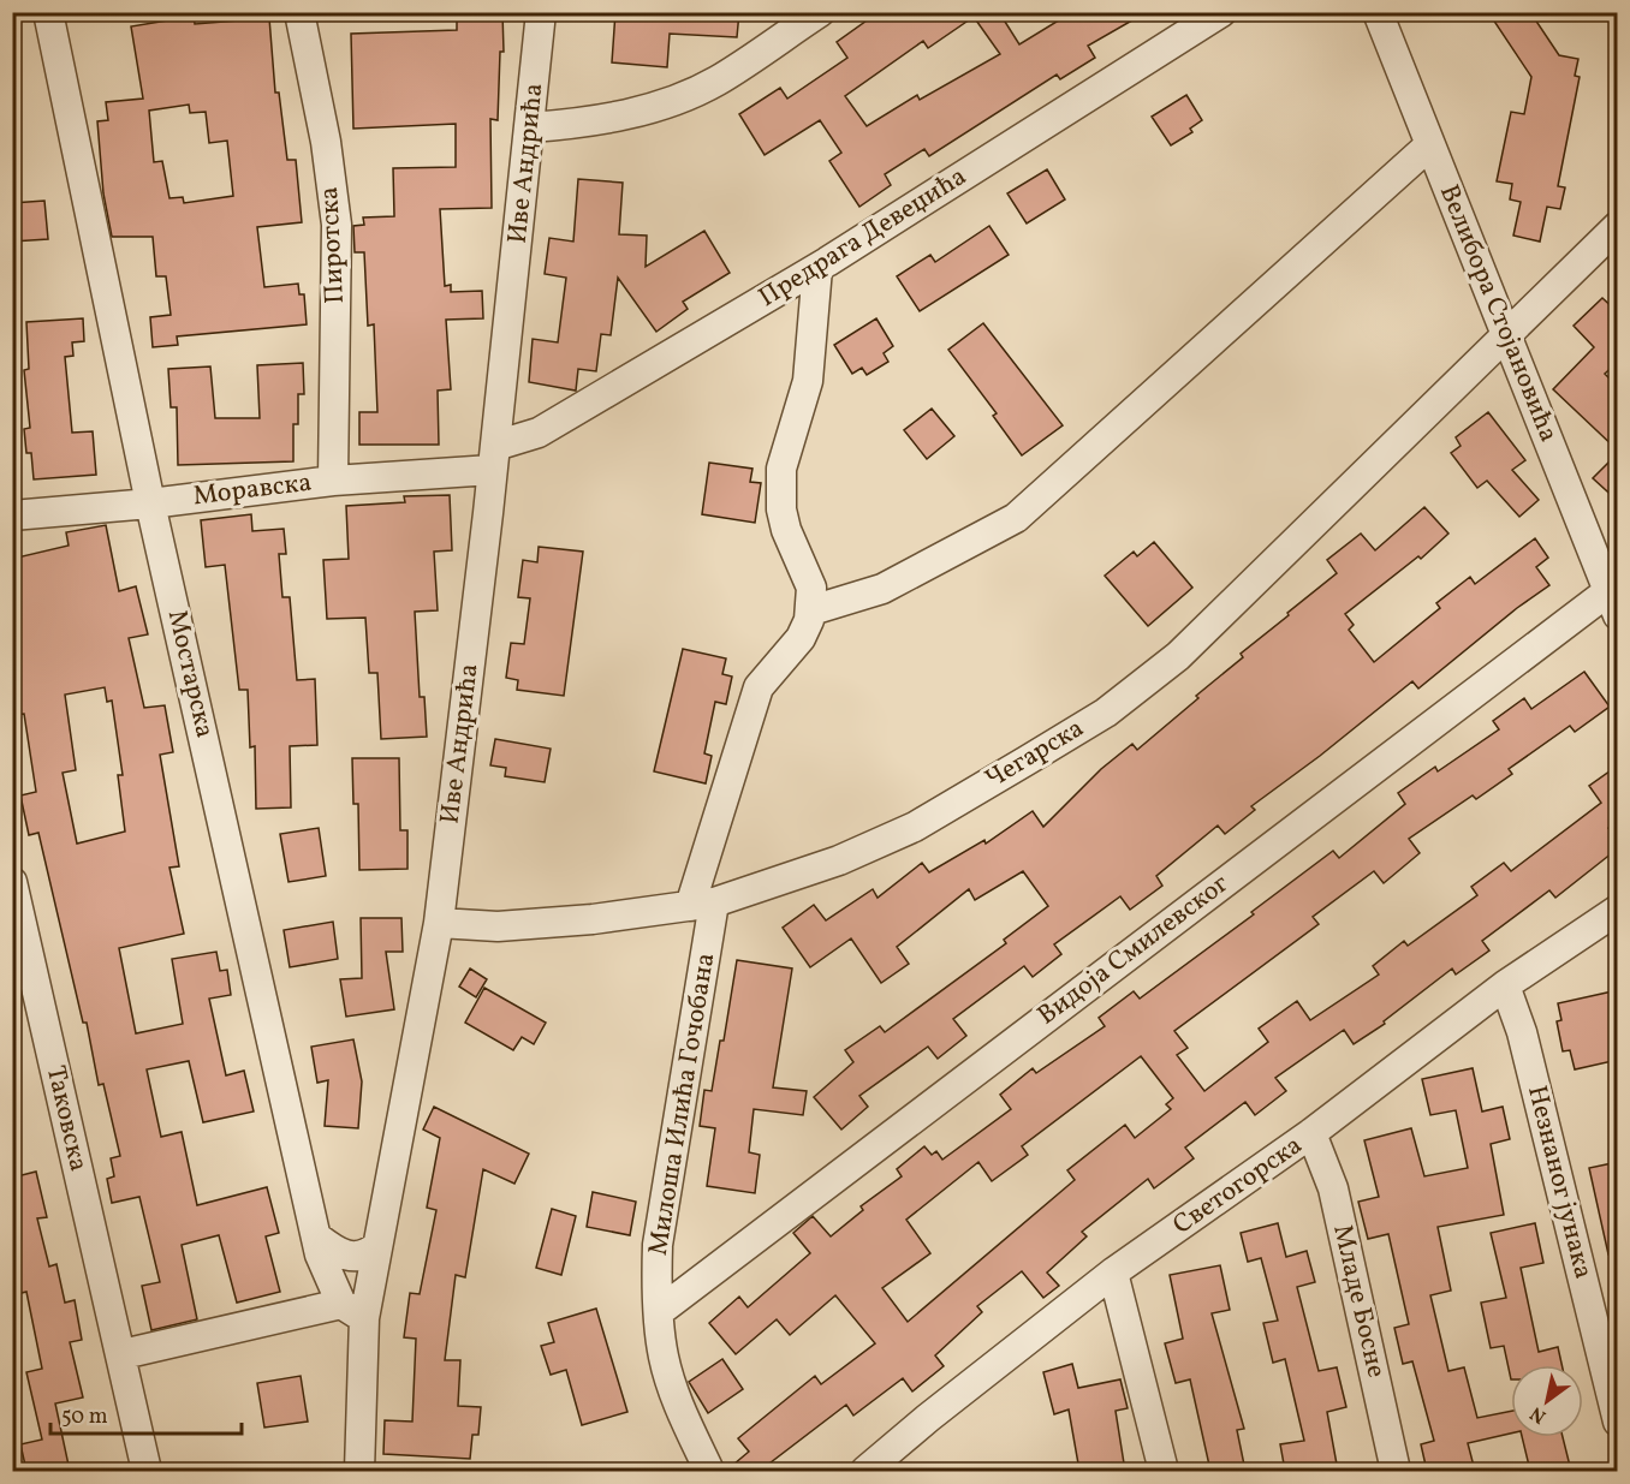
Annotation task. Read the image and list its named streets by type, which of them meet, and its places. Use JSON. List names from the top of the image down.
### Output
{
  "streets": {
    "street": [
      "Иве Андрића",
      "Предрага Девеџића",
      "Пиротска",
      "Велибора Стојановића",
      "Моравска",
      "Мостарска",
      "Чегарска",
      "Видоја Смилевског",
      "Милоша Илића Гочобана",
      "Таковска",
      "Незнаног јунака",
      "Светогорска",
      "Младе Босне"
    ]
  },
  "crossings": [
    ["Иве Андрића", "Предрага Девеџића"],
    ["Иве Андрића", "Моравска"],
    ["Иве Андрића", "Мостарска"],
    ["Иве Андрића", "Чегарска"],
    ["Предрага Девеџића", "Моравска"],
    ["Пиротска", "Моравска"],
    ["Велибора Стојановића", "Чегарска"],
    ["Велибора Стојановића", "Видоја Смилевског"],
    ["Моравска", "Мостарска"],
    ["Чегарска", "Милоша Илића Гочобана"],
    ["Видоја Смилевског", "Милоша Илића Гочобана"],
    ["Незнаног јунака", "Светогорска"],
    ["Светогорска", "Младе Босне"]
  ],
  "scale_bar": "50 m",
  "north": "bottom left"
}
